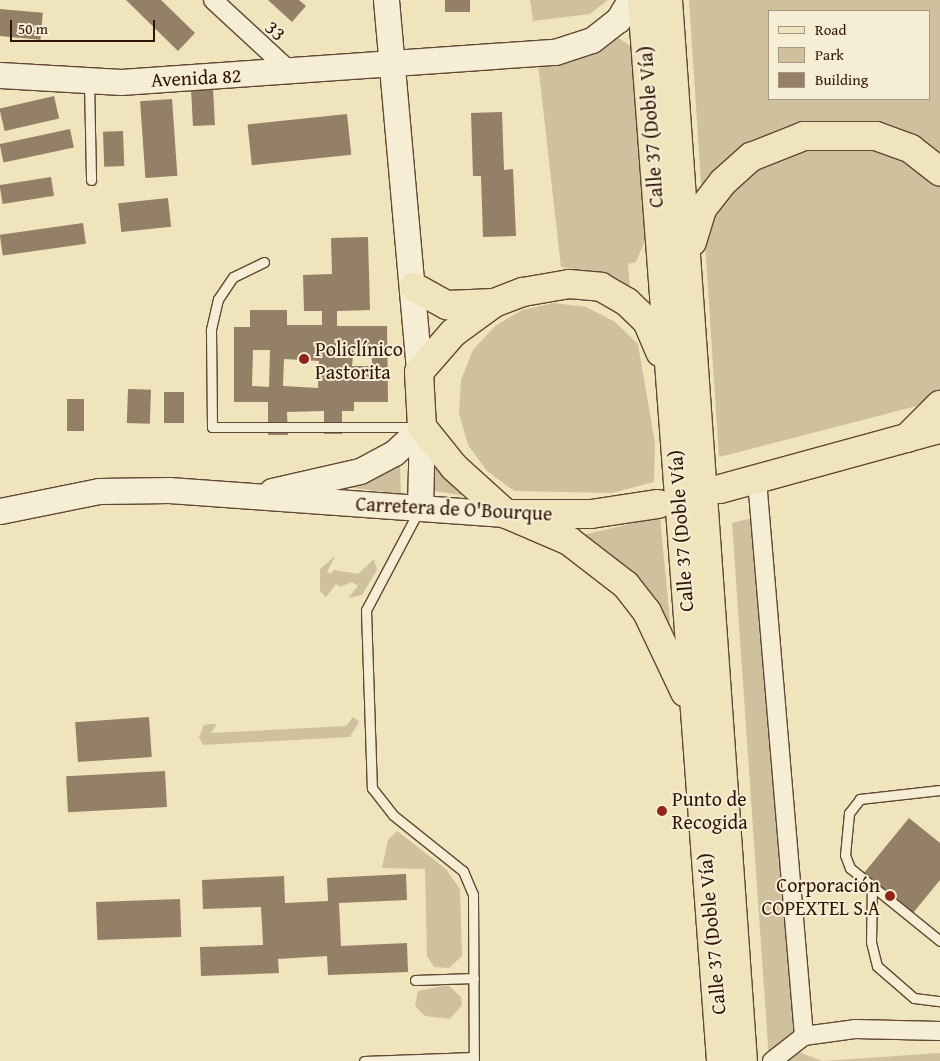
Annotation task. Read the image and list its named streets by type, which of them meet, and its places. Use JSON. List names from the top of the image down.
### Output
{
  "streets": {
    "main road": ["Calle 37 (Doble Vía)", "Carretera de O'Bourque"],
    "street": ["33", "Avenida 82"]
  },
  "crossings": [
    ["33", "Avenida 82"]
  ],
  "places": ["Policlínico Pastorita", "Punto de Recogida", "Corporación COPEXTEL S.A"],
  "legend": ["Road", "Park", "Building"],
  "scale_bar": "50 m"
}
